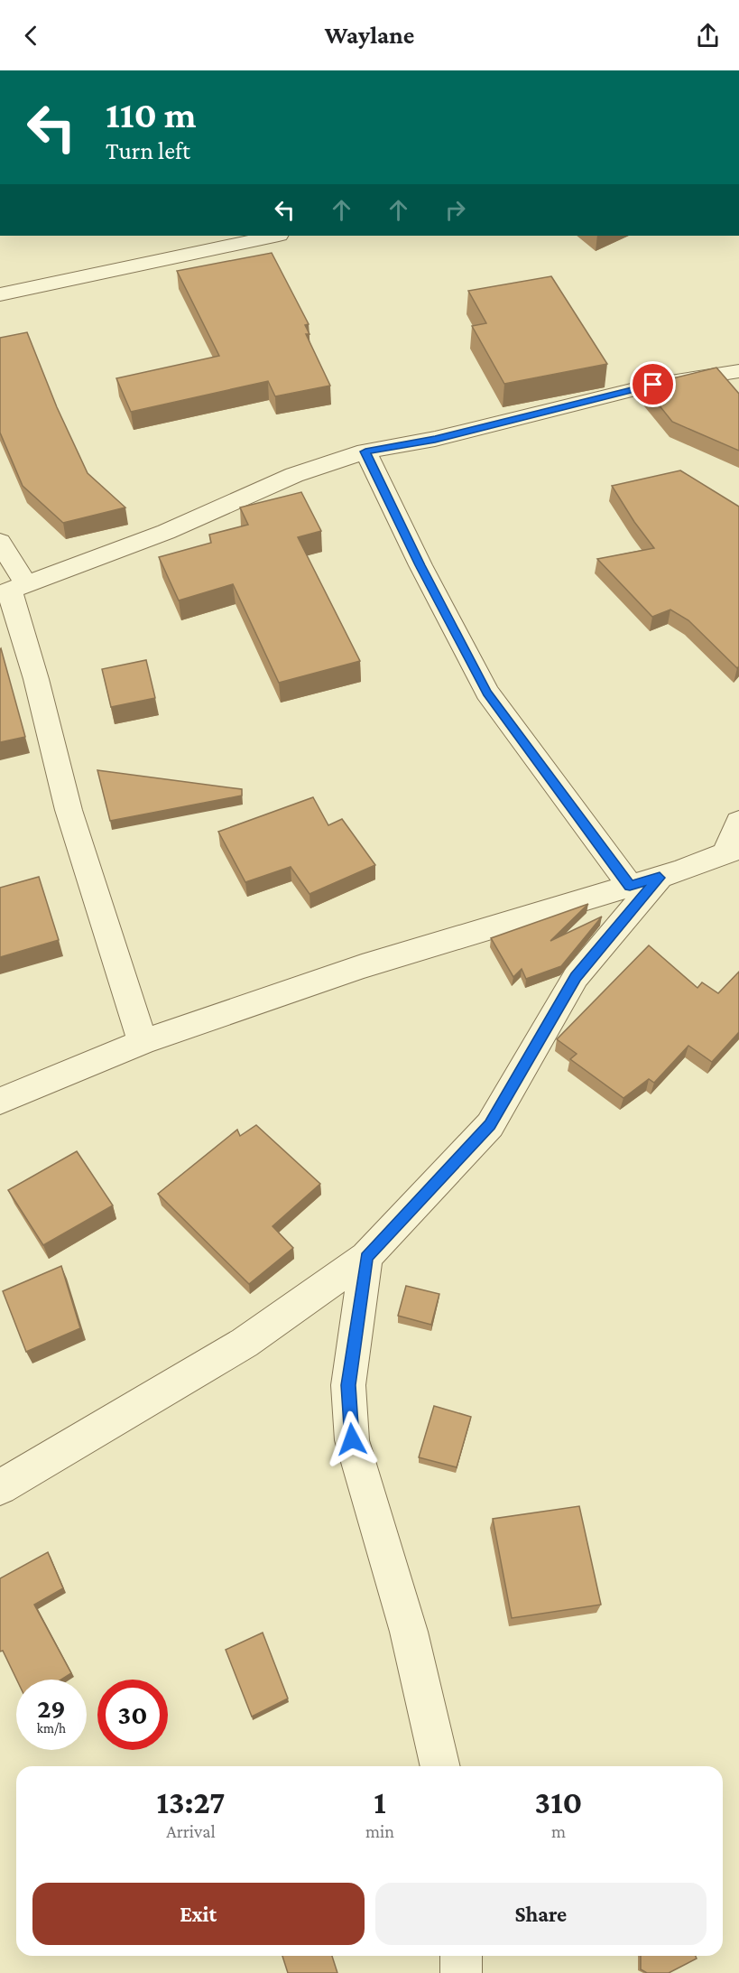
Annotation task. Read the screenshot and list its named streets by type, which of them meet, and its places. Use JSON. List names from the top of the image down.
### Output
{
  "page": {
    "header": "Waylane",
    "turn": ["110 m", "Turn left"],
    "speed": "29 km/h",
    "limit": "30",
    "eta": [
      "13:27",
      "Arrival",
      "1",
      "min",
      "310",
      "m"
    ],
    "buttons": ["Exit", "Share"]
  }
}
